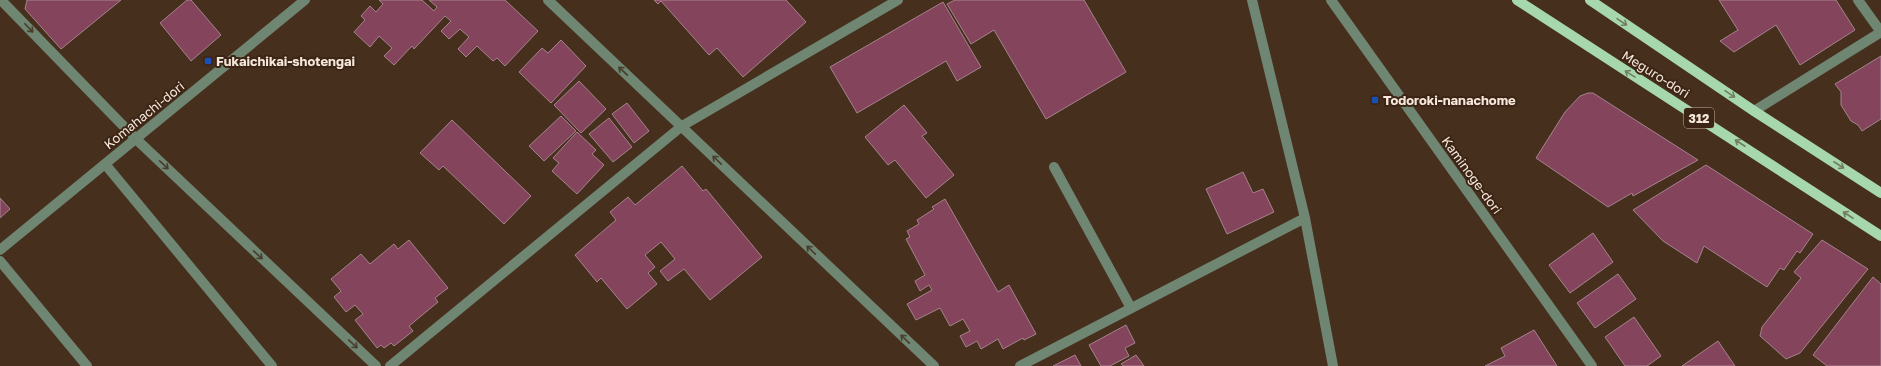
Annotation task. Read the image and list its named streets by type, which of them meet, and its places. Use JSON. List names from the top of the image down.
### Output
{
  "streets": {
    "main road": ["Meguro-dori", "312"],
    "street": ["Komahachi-dori", "Kaminoge-dori"]
  },
  "places": {
    "transit": ["Fukaichikai-shotengai", "Todoroki-nanachome"]
  }
}
